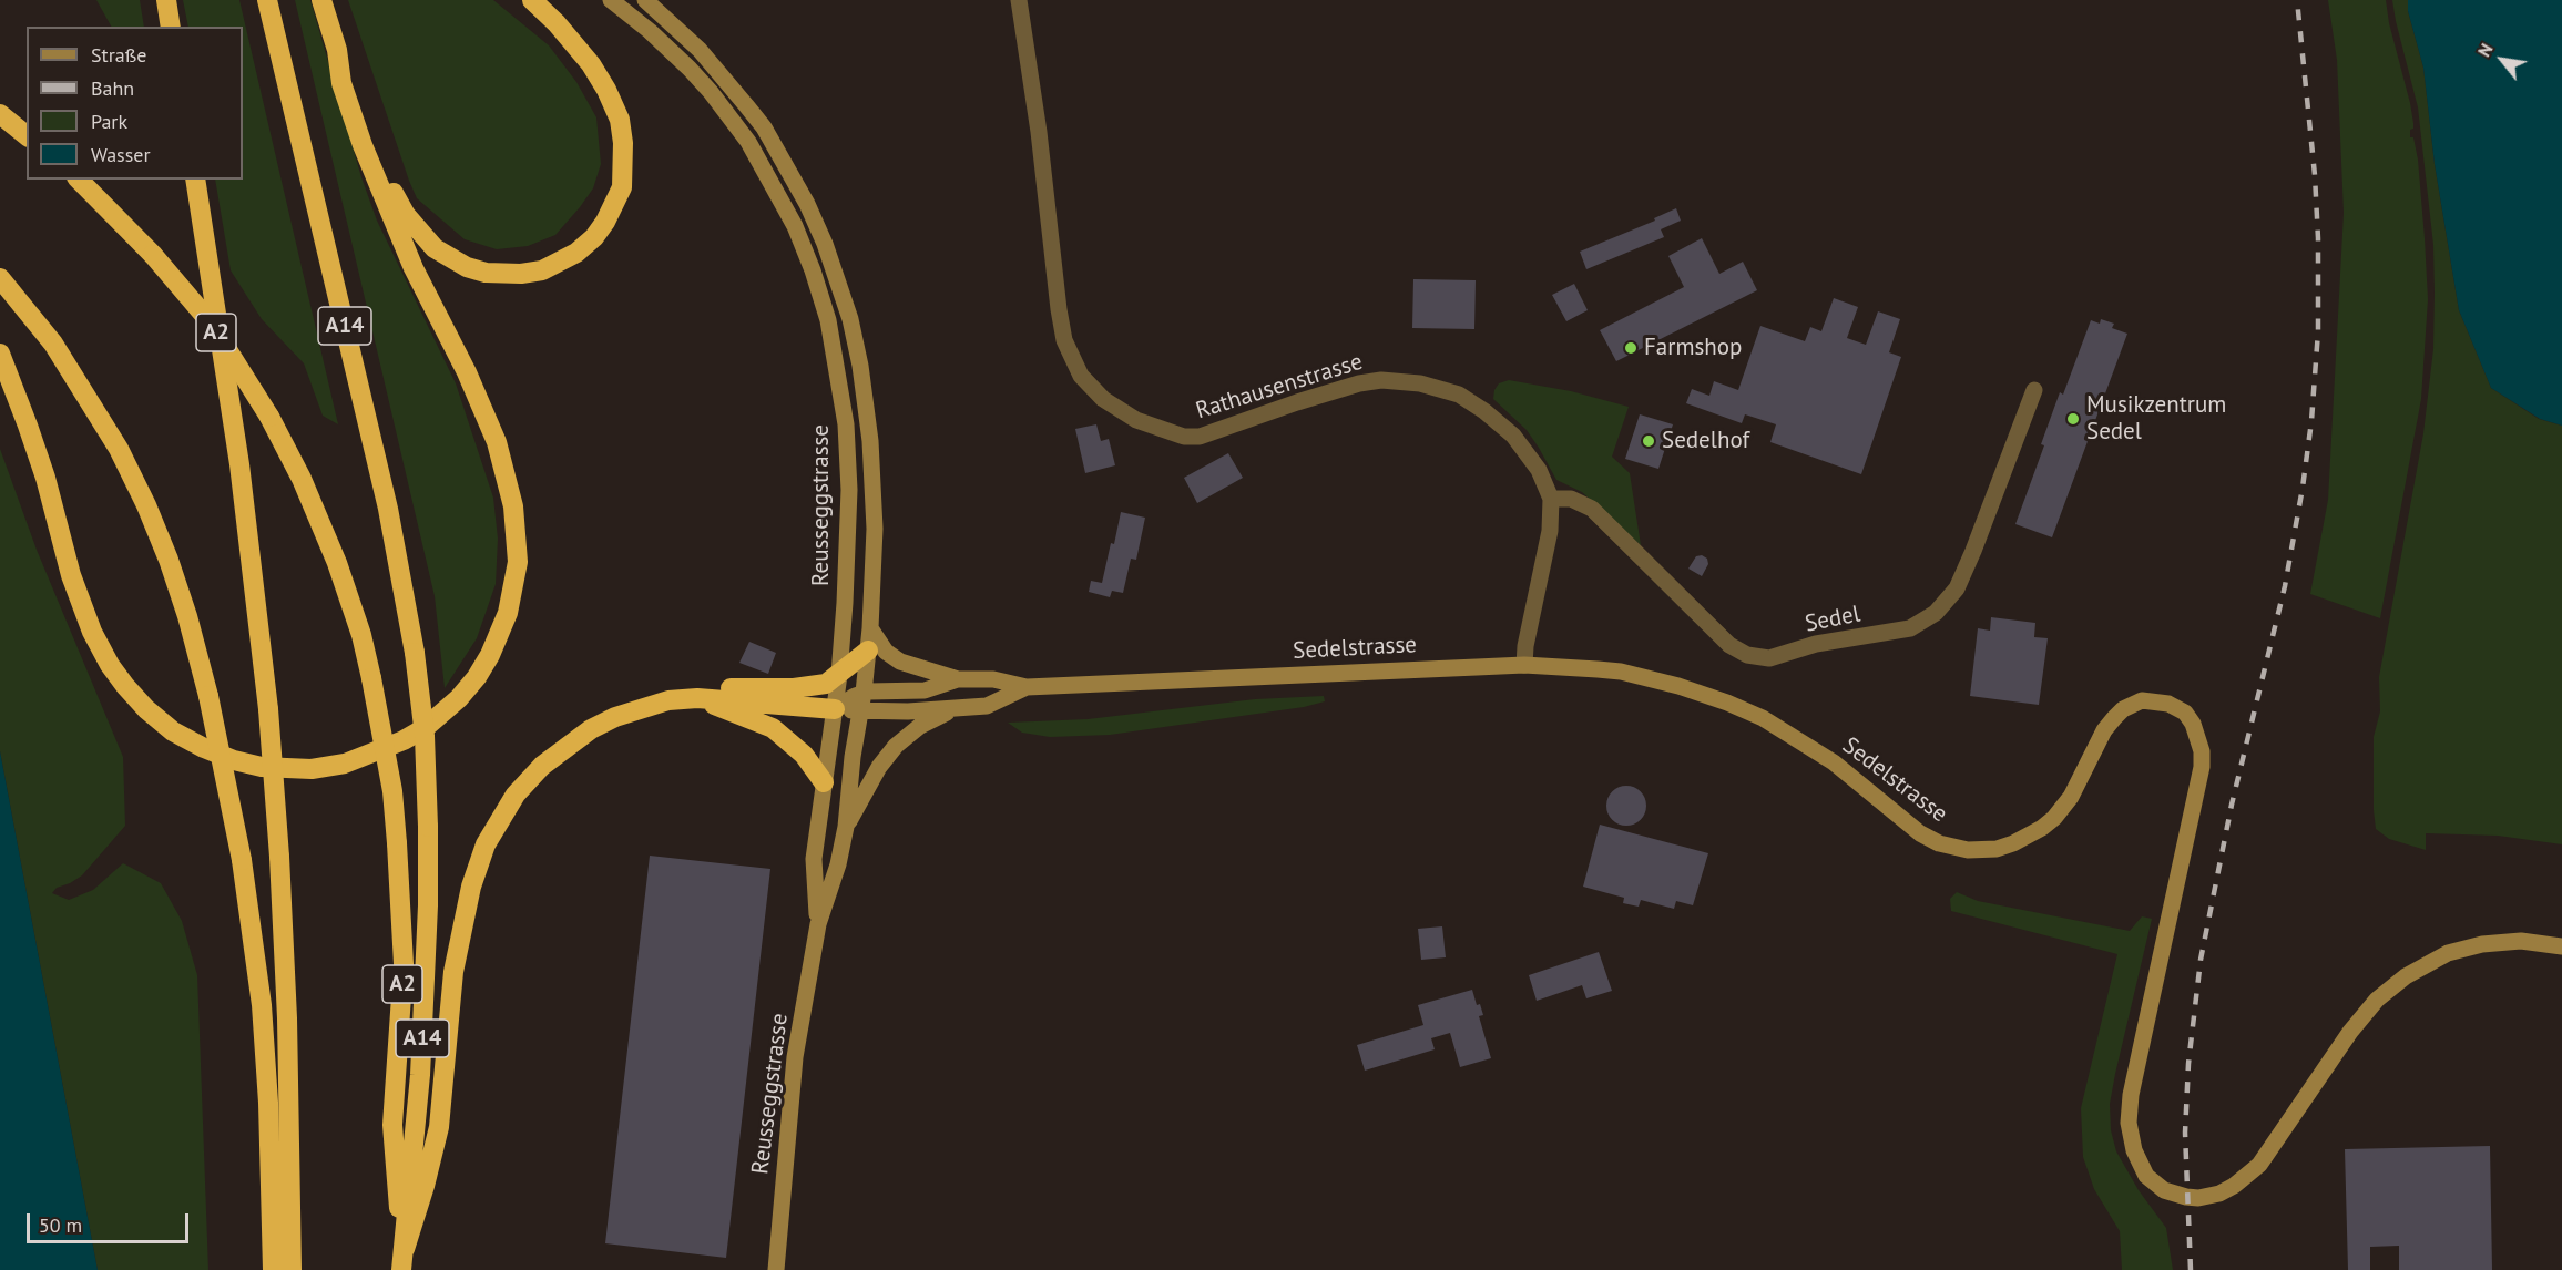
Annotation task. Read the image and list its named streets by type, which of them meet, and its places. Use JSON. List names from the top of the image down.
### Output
{
  "streets": {
    "highway": ["A14", "A2"],
    "main road": ["Reusseggstrasse", "Sedelstrasse"],
    "street": ["Rathausenstrasse", "Sedel"]
  },
  "crossings": [
    ["A14", "A2"],
    ["A2", "Reusseggstrasse"],
    ["A2", "Sedelstrasse"],
    ["Rathausenstrasse", "Sedel"],
    ["Rathausenstrasse", "Sedelstrasse"],
    ["Reusseggstrasse", "Sedelstrasse"]
  ],
  "places": ["Farmshop", "Musikzentrum Sedel", "Sedelhof"],
  "legend": [
    "Straße",
    "Bahn",
    "Park",
    "Wasser"
  ],
  "scale_bar": "50 m",
  "north": "top left"
}
